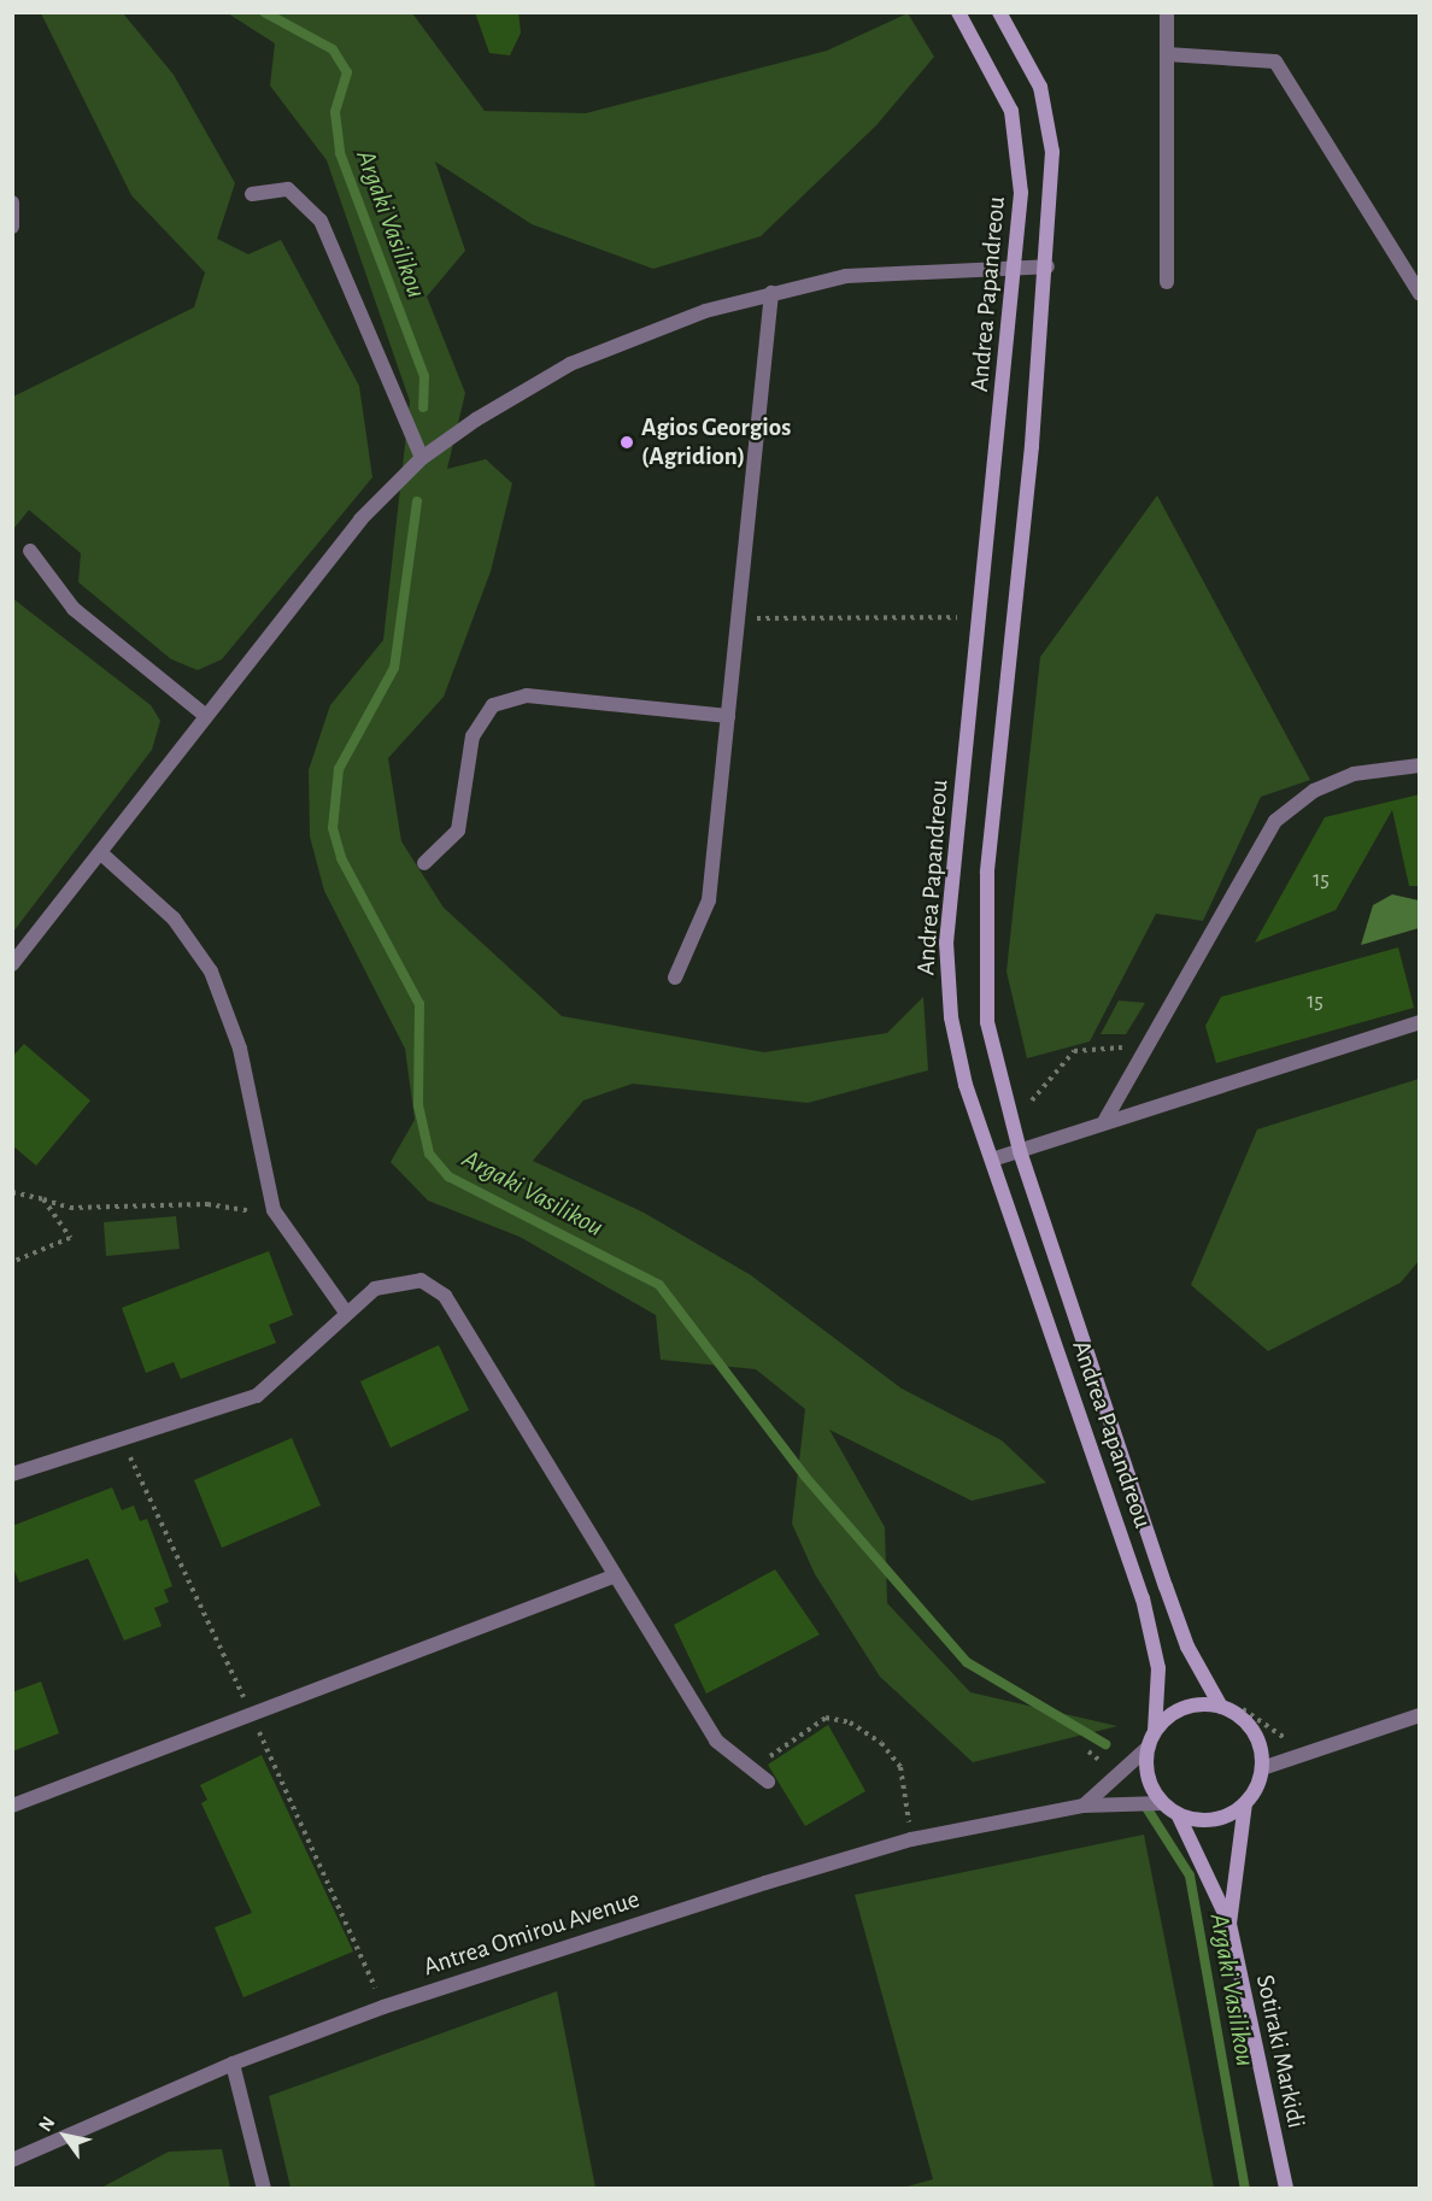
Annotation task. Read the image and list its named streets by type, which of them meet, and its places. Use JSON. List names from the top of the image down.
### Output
{
  "streets": {
    "street": ["Andrea Papandreou", "Antrea Omirou Avenue", "Sotiraki Markidi"]
  },
  "crossings": [
    ["Andrea Papandreou", "Antrea Omirou Avenue"],
    ["Andrea Papandreou", "Sotiraki Markidi"],
    ["Antrea Omirou Avenue", "Sotiraki Markidi"]
  ],
  "water": ["Argaki Vasilikou"],
  "places": ["Agios Georgios (Agridion)"],
  "house_numbers": ["15", "15"],
  "north": "top left"
}
